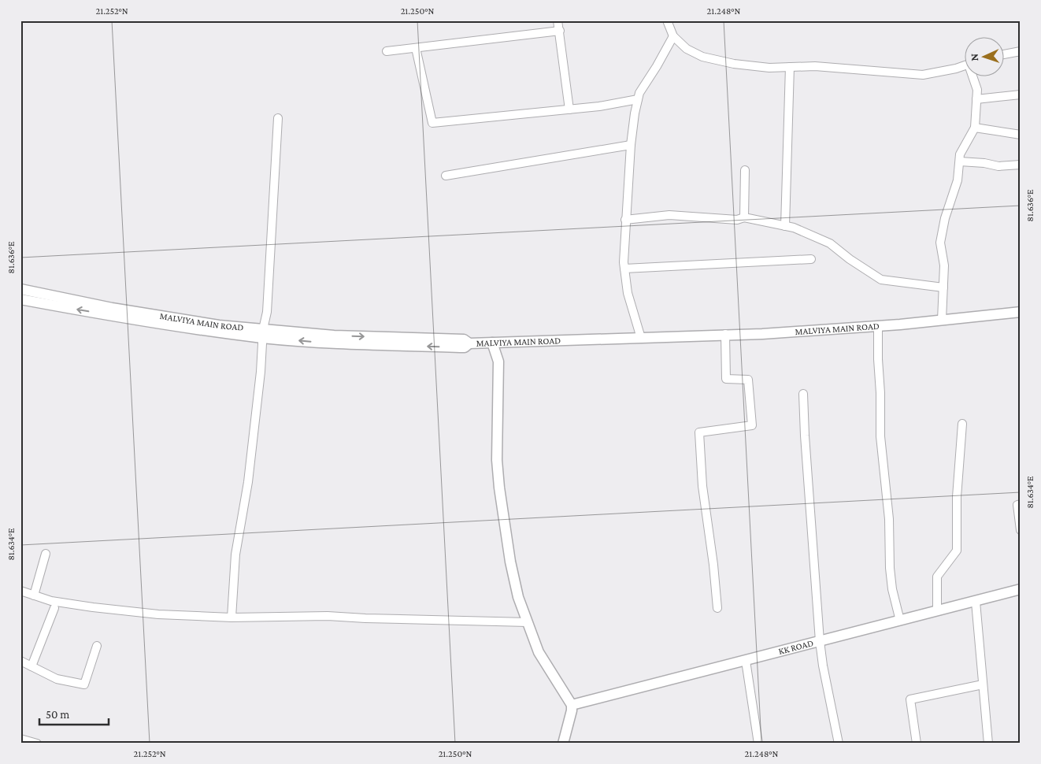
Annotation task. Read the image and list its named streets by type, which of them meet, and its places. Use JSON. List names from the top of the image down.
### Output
{
  "streets": {
    "street": ["MALVIYA MAIN ROAD", "KK ROAD"]
  },
  "scale_bar": "50 m",
  "north": "left",
  "coordinates": [
    "21.252°N",
    "21.250°N",
    "21.248°N",
    "81.636°E",
    "81.634°E"
  ]
}
